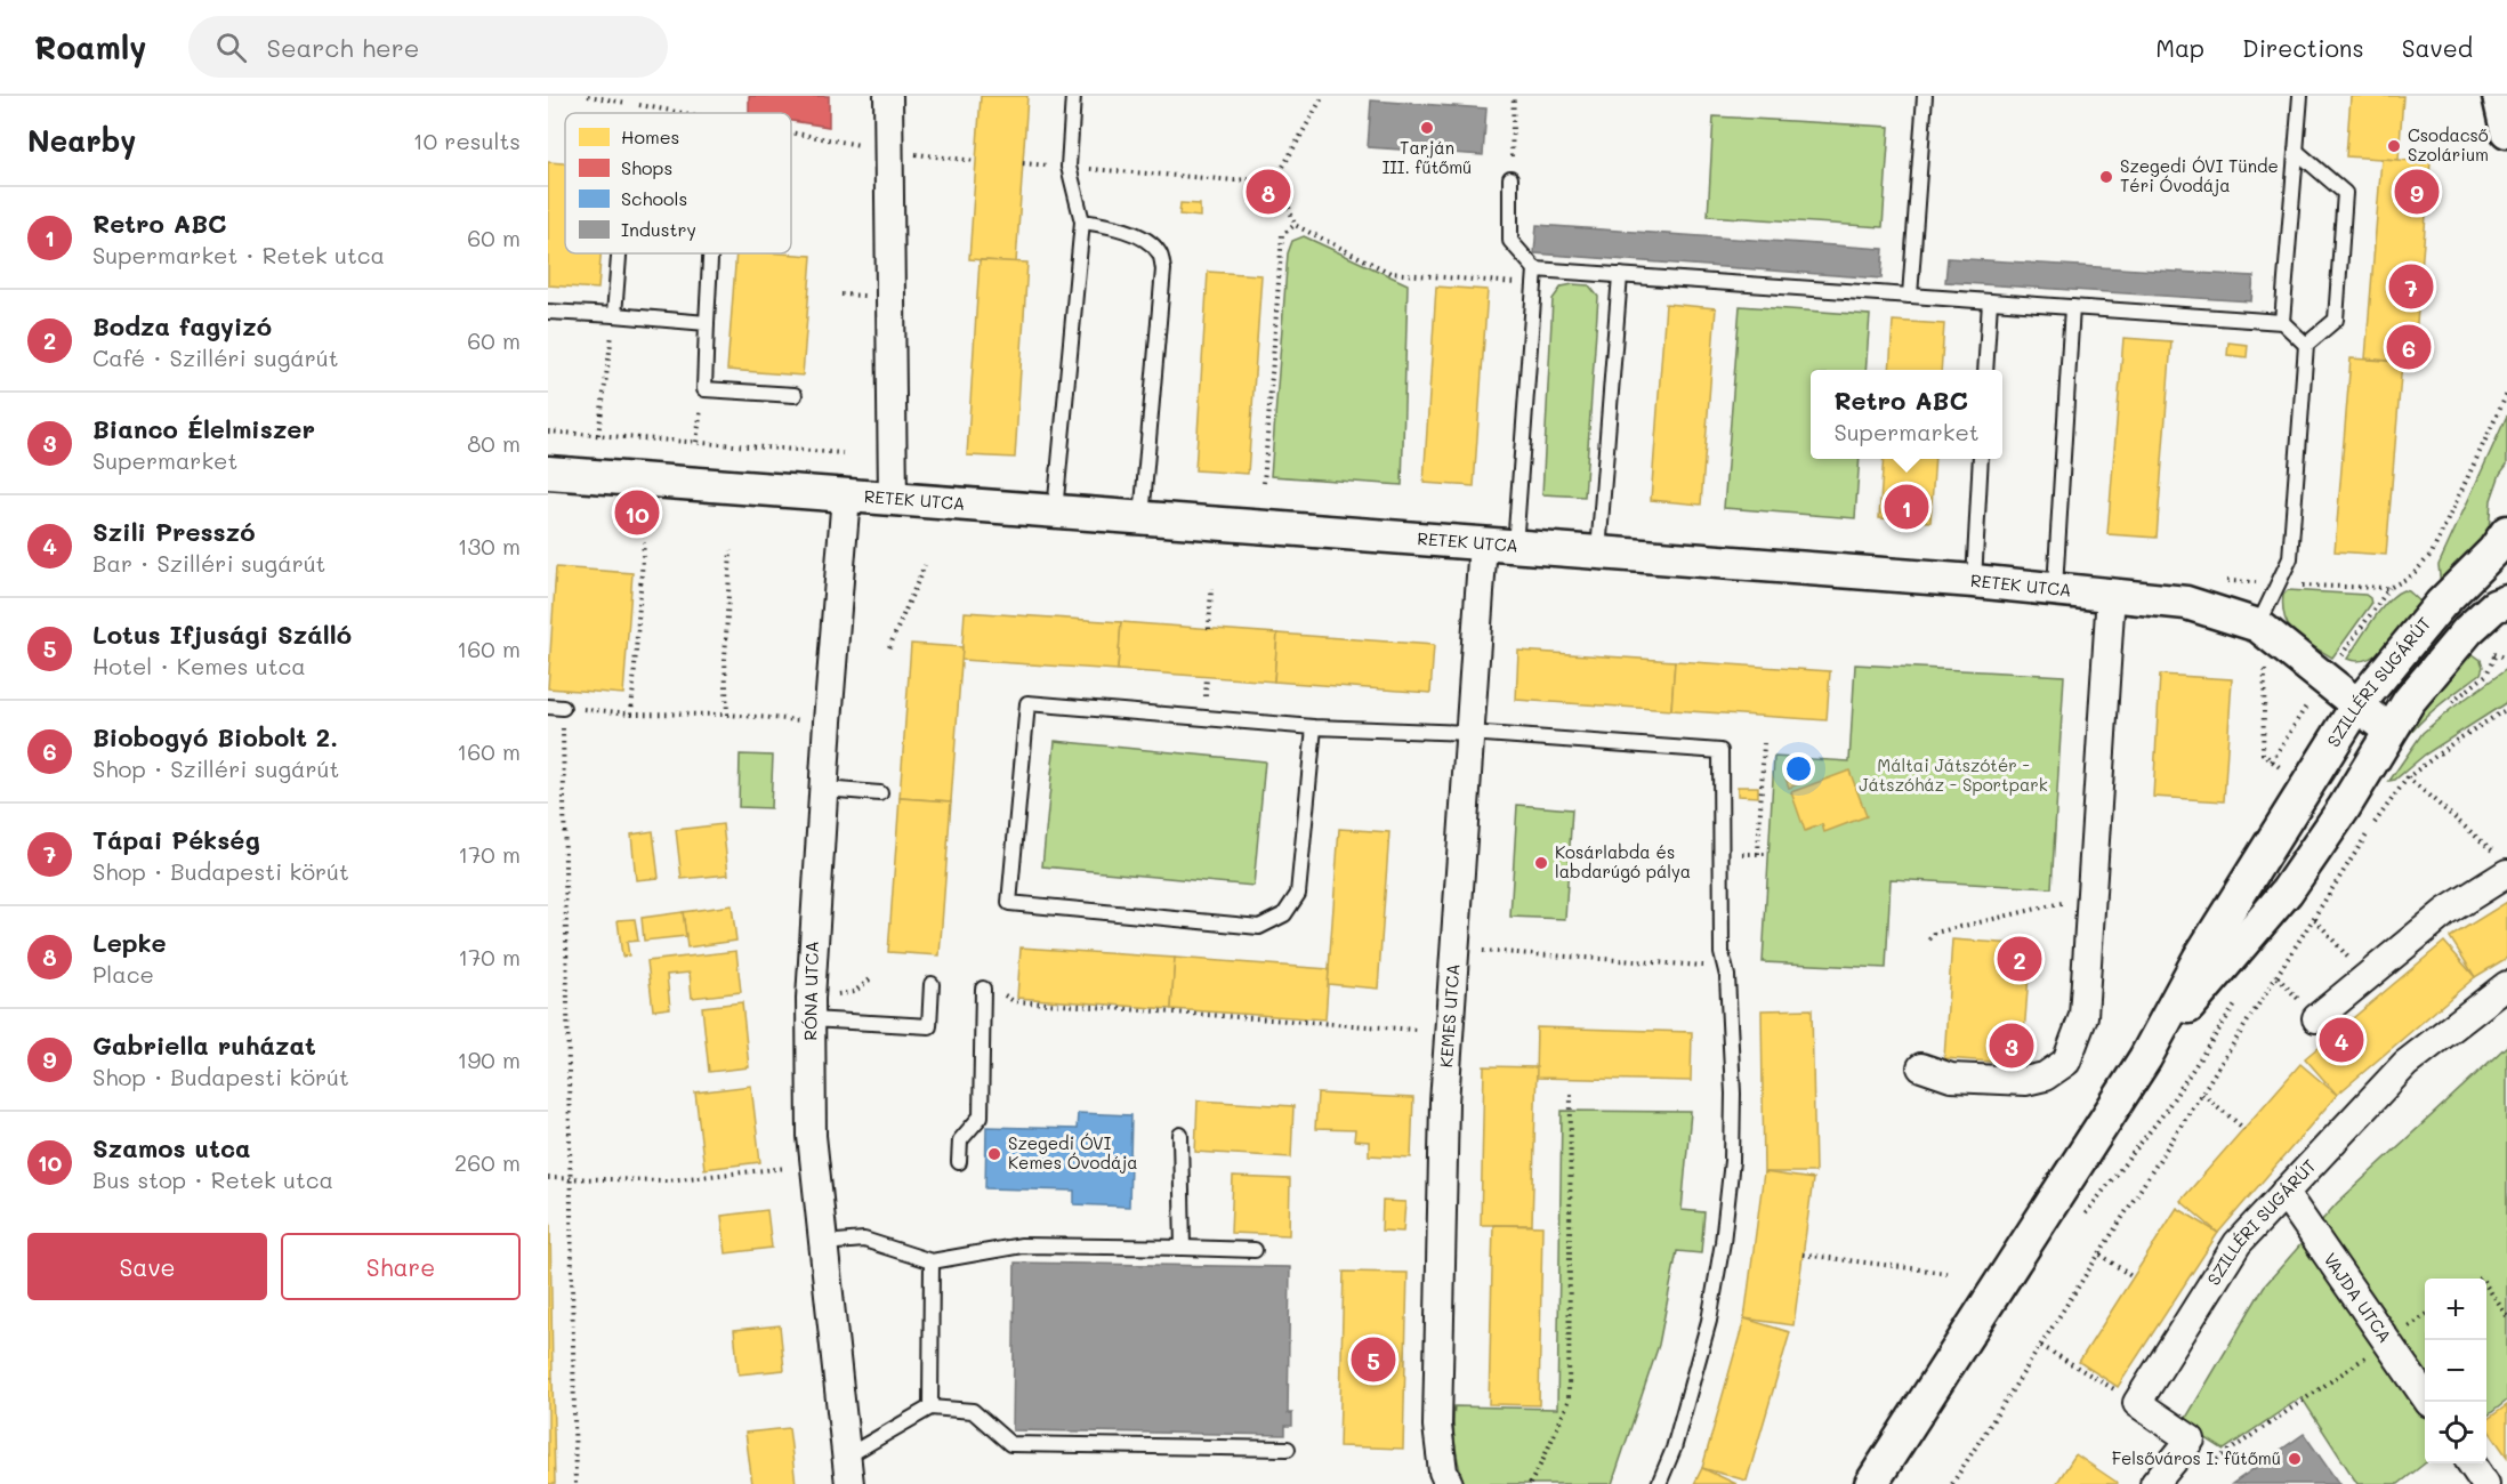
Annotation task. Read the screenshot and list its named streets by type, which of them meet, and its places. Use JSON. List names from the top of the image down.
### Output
{
  "streets": {
    "street": [
      "RETEK UTCA",
      "SZILLÉRI SUGÁRÚT",
      "RÓNA UTCA",
      "KEMES UTCA",
      "VAJDA UTCA"
    ]
  },
  "crossings": [
    ["RETEK UTCA", "SZILLÉRI SUGÁRÚT"],
    ["RETEK UTCA", "RÓNA UTCA"],
    ["RETEK UTCA", "KEMES UTCA"],
    ["SZILLÉRI SUGÁRÚT", "VAJDA UTCA"]
  ],
  "parks": ["Máltai Játszótér - Játszóház - Sportpark"],
  "places": [
    "Tarján III. fűtőmű",
    "Csodacső Szolárium",
    "Szegedi ÓVI Tünde Téri Óvodája",
    "Kosárlabda és labdarúgó pálya",
    "Szegedi ÓVI Kemes Óvodája",
    "Felsőváros I. fűtőmű"
  ],
  "legend": [
    "Homes",
    "Shops",
    "Schools",
    "Industry"
  ],
  "page": {
    "header": "Roamly",
    "search": "Search here",
    "nav": ["Map", "Directions", "Saved"],
    "heading": ["Nearby", "10 results"],
    "pins": [
      "8",
      "9",
      "7",
      "6",
      "1",
      "10",
      "2",
      "4",
      "3",
      "5"
    ],
    "list": [
      {
        "mark": "1",
        "name": "Retro ABC",
        "note": "Supermarket · Retek utca",
        "value": "60 m"
      },
      {
        "mark": "2",
        "name": "Bodza fagyizó",
        "note": "Café · Szilléri sugárút",
        "value": "60 m"
      },
      {
        "mark": "3",
        "name": "Bianco Élelmiszer",
        "note": "Supermarket",
        "value": "80 m"
      },
      {
        "mark": "4",
        "name": "Szili Presszó",
        "note": "Bar · Szilléri sugárút",
        "value": "130 m"
      },
      {
        "mark": "5",
        "name": "Lotus Ifjusági Szálló",
        "note": "Hotel · Kemes utca",
        "value": "160 m"
      },
      {
        "mark": "6",
        "name": "Biobogyó Biobolt 2.",
        "note": "Shop · Szilléri sugárút",
        "value": "160 m"
      },
      {
        "mark": "7",
        "name": "Tápai Pékség",
        "note": "Shop · Budapesti körút",
        "value": "170 m"
      },
      {
        "mark": "8",
        "name": "Lepke",
        "note": "Place",
        "value": "170 m"
      },
      {
        "mark": "9",
        "name": "Gabriella ruházat",
        "note": "Shop · Budapesti körút",
        "value": "190 m"
      },
      {
        "mark": "10",
        "name": "Szamos utca",
        "note": "Bus stop · Retek utca",
        "value": "260 m"
      }
    ],
    "popup": ["Retro ABC", "Supermarket"],
    "buttons": ["Save", "Share"],
    "map_buttons": ["+", "−"]
  }
}
